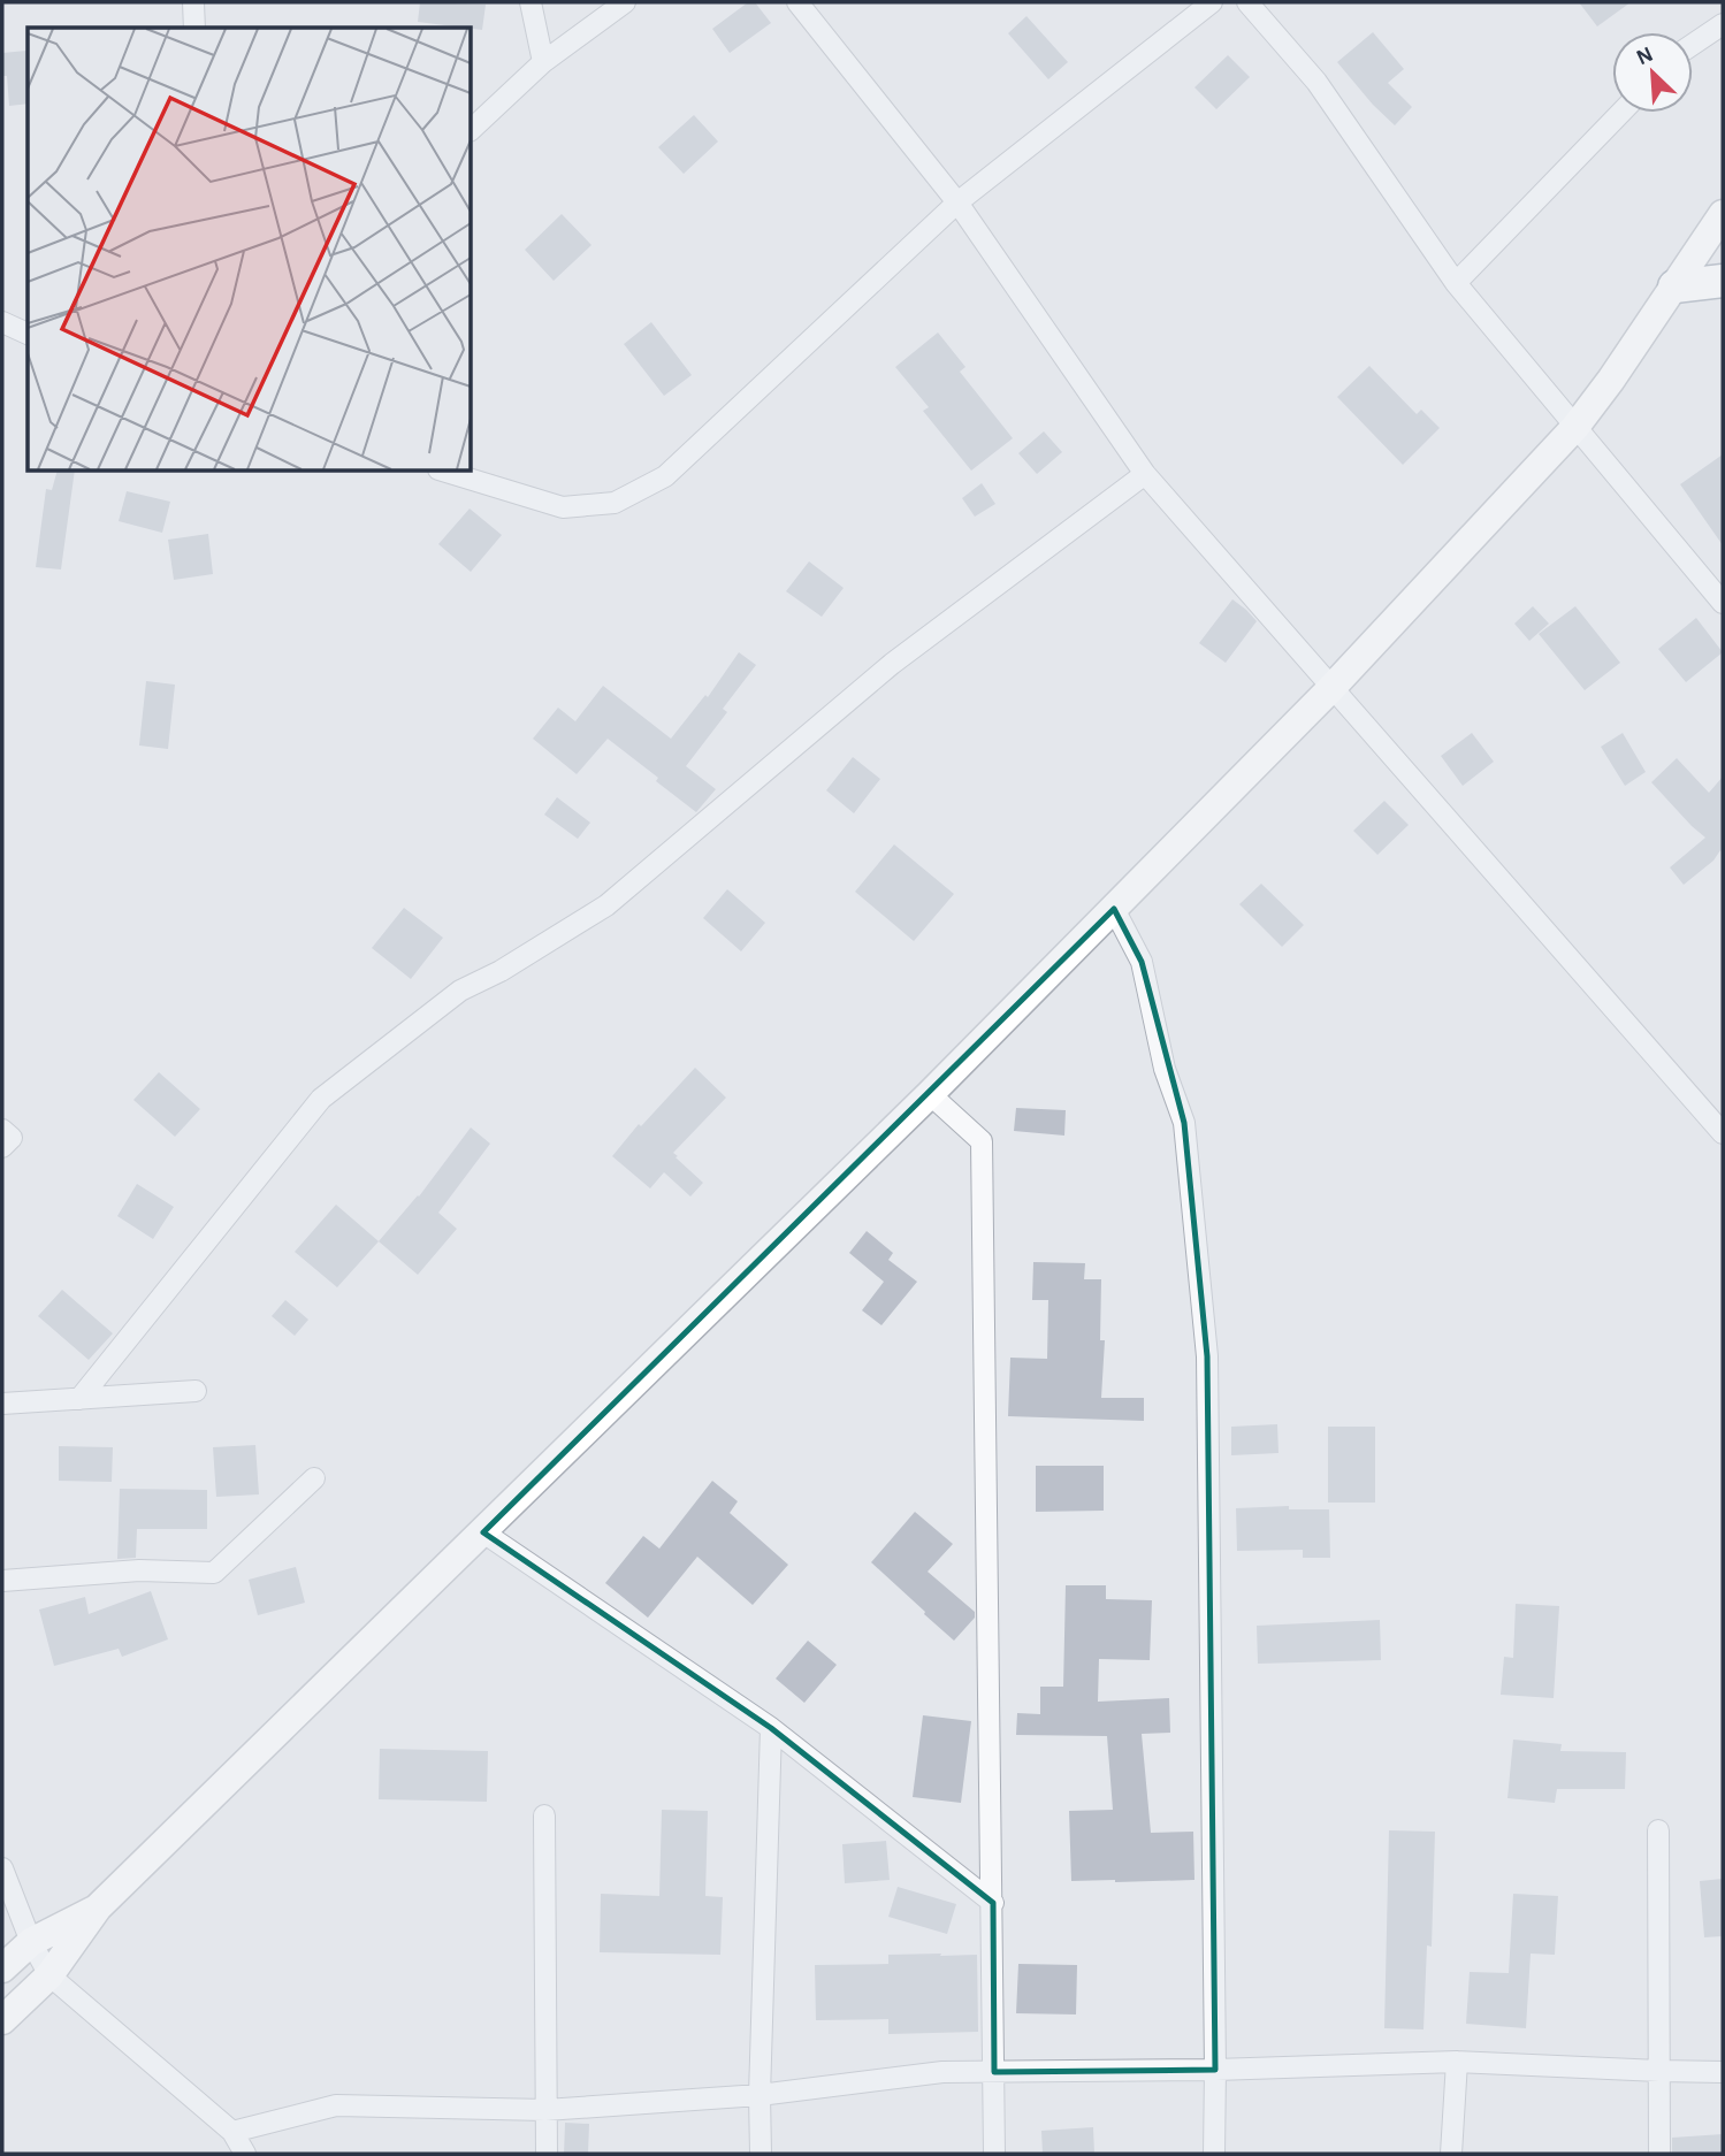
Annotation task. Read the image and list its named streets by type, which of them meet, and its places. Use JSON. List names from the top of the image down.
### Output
{
  "north": "top left"
}
